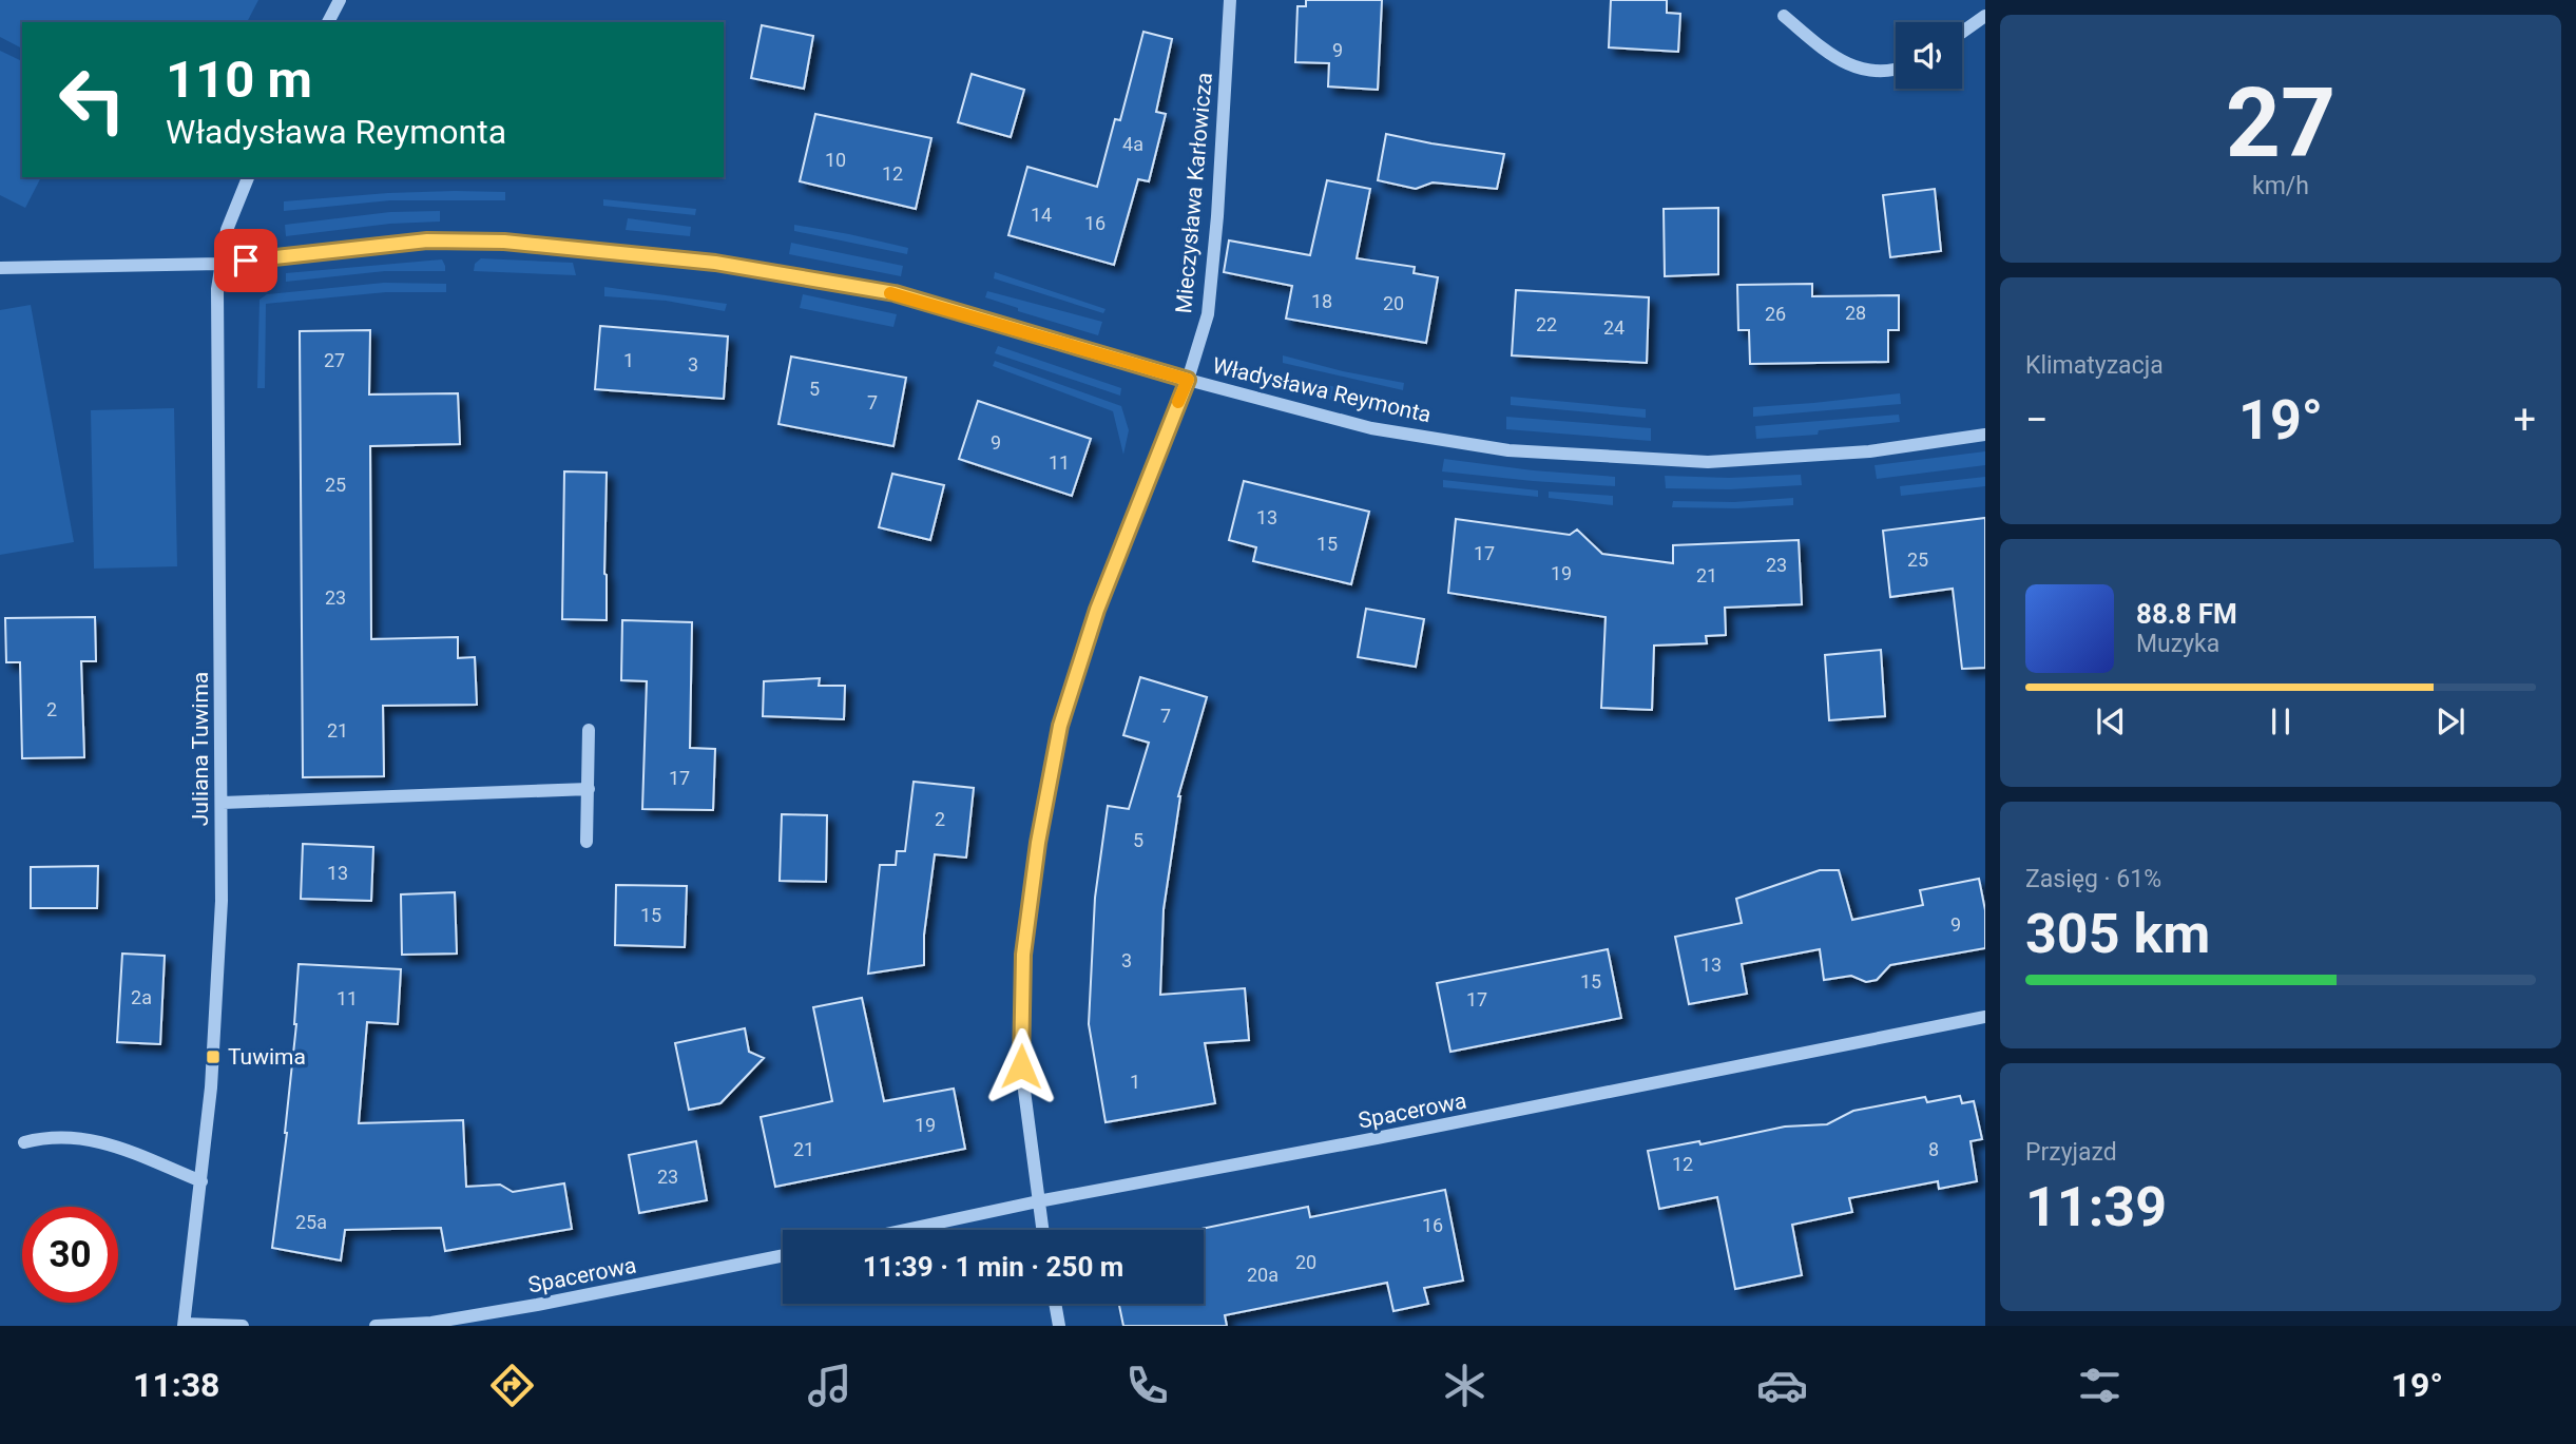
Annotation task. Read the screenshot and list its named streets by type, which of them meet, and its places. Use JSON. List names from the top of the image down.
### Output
{
  "streets": {
    "street": [
      "Mieczysława Karłowicza",
      "Władysława Reymonta",
      "Juliana Tuwima",
      "Spacerowa"
    ]
  },
  "crossings": [
    ["Mieczysława Karłowicza", "Władysława Reymonta"],
    ["Mieczysława Karłowicza", "Spacerowa"],
    ["Władysława Reymonta", "Juliana Tuwima"]
  ],
  "places": {
    "transit": ["Tuwima"]
  },
  "house_numbers": [
    "9",
    "4a",
    "10",
    "12",
    "14",
    "16",
    "18",
    "20",
    "28",
    "26",
    "22",
    "24",
    "27",
    "1",
    "3",
    "5",
    "7",
    "9",
    "11",
    "25",
    "13",
    "15",
    "17",
    "25",
    "23",
    "19",
    "21",
    "23",
    "2",
    "7",
    "21",
    "17",
    "2",
    "5",
    "13",
    "15",
    "9",
    "3",
    "13",
    "15",
    "2a",
    "11",
    "17",
    "1",
    "19",
    "21",
    "8",
    "12",
    "23",
    "25a",
    "16",
    "20",
    "20a"
  ],
  "page": {
    "tile": [
      ["27", "km/h"],
      "Klimatyzacja",
      ["Zasięg · 61%", "305 km"],
      ["Przyjazd", "11:39"]
    ],
    "turn": ["110 m", "Władysława Reymonta"],
    "heat": ["−", "19°", "+"],
    "song": ["88.8 FM", "Muzyka"],
    "limit": "30",
    "trip": "11:39 · 1 min · 250 m",
    "tabs": ["11:38", "19°"]
  }
}
